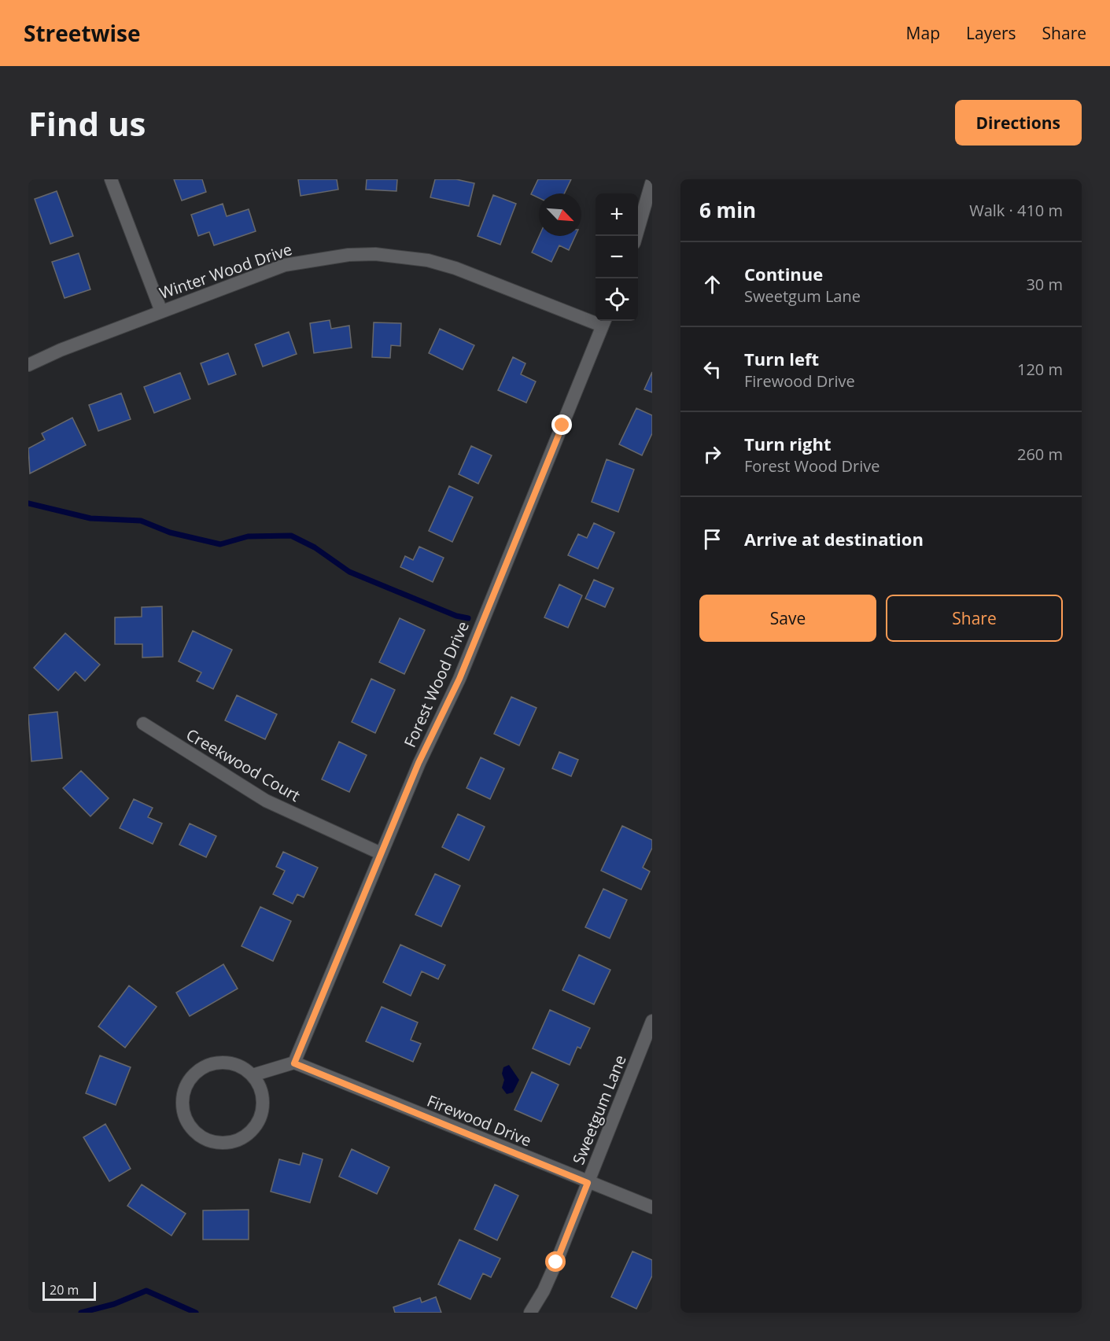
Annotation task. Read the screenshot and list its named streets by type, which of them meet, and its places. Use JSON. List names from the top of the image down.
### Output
{
  "streets": {
    "street": [
      "Winter Wood Drive",
      "Forest Wood Drive",
      "Creekwood Court",
      "Sweetgum Lane",
      "Firewood Drive"
    ]
  },
  "crossings": [
    ["Winter Wood Drive", "Forest Wood Drive"],
    ["Forest Wood Drive", "Creekwood Court"],
    ["Forest Wood Drive", "Firewood Drive"],
    ["Sweetgum Lane", "Firewood Drive"]
  ],
  "scale_bar": "20 m",
  "north": "bottom right",
  "page": {
    "header": "Streetwise",
    "nav": ["Map", "Layers", "Share"],
    "buttons": [
      "Directions",
      ["Save", "Share"]
    ],
    "title": "Find us",
    "heading": ["6 min", "Walk · 410 m"],
    "map_buttons": ["+", "−"],
    "list": [
      ["Continue", "Sweetgum Lane", "30 m"],
      ["Turn left", "Firewood Drive", "120 m"],
      ["Turn right", "Forest Wood Drive", "260 m"],
      "Arrive at destination"
    ],
    "scale": "20 m"
  }
}
